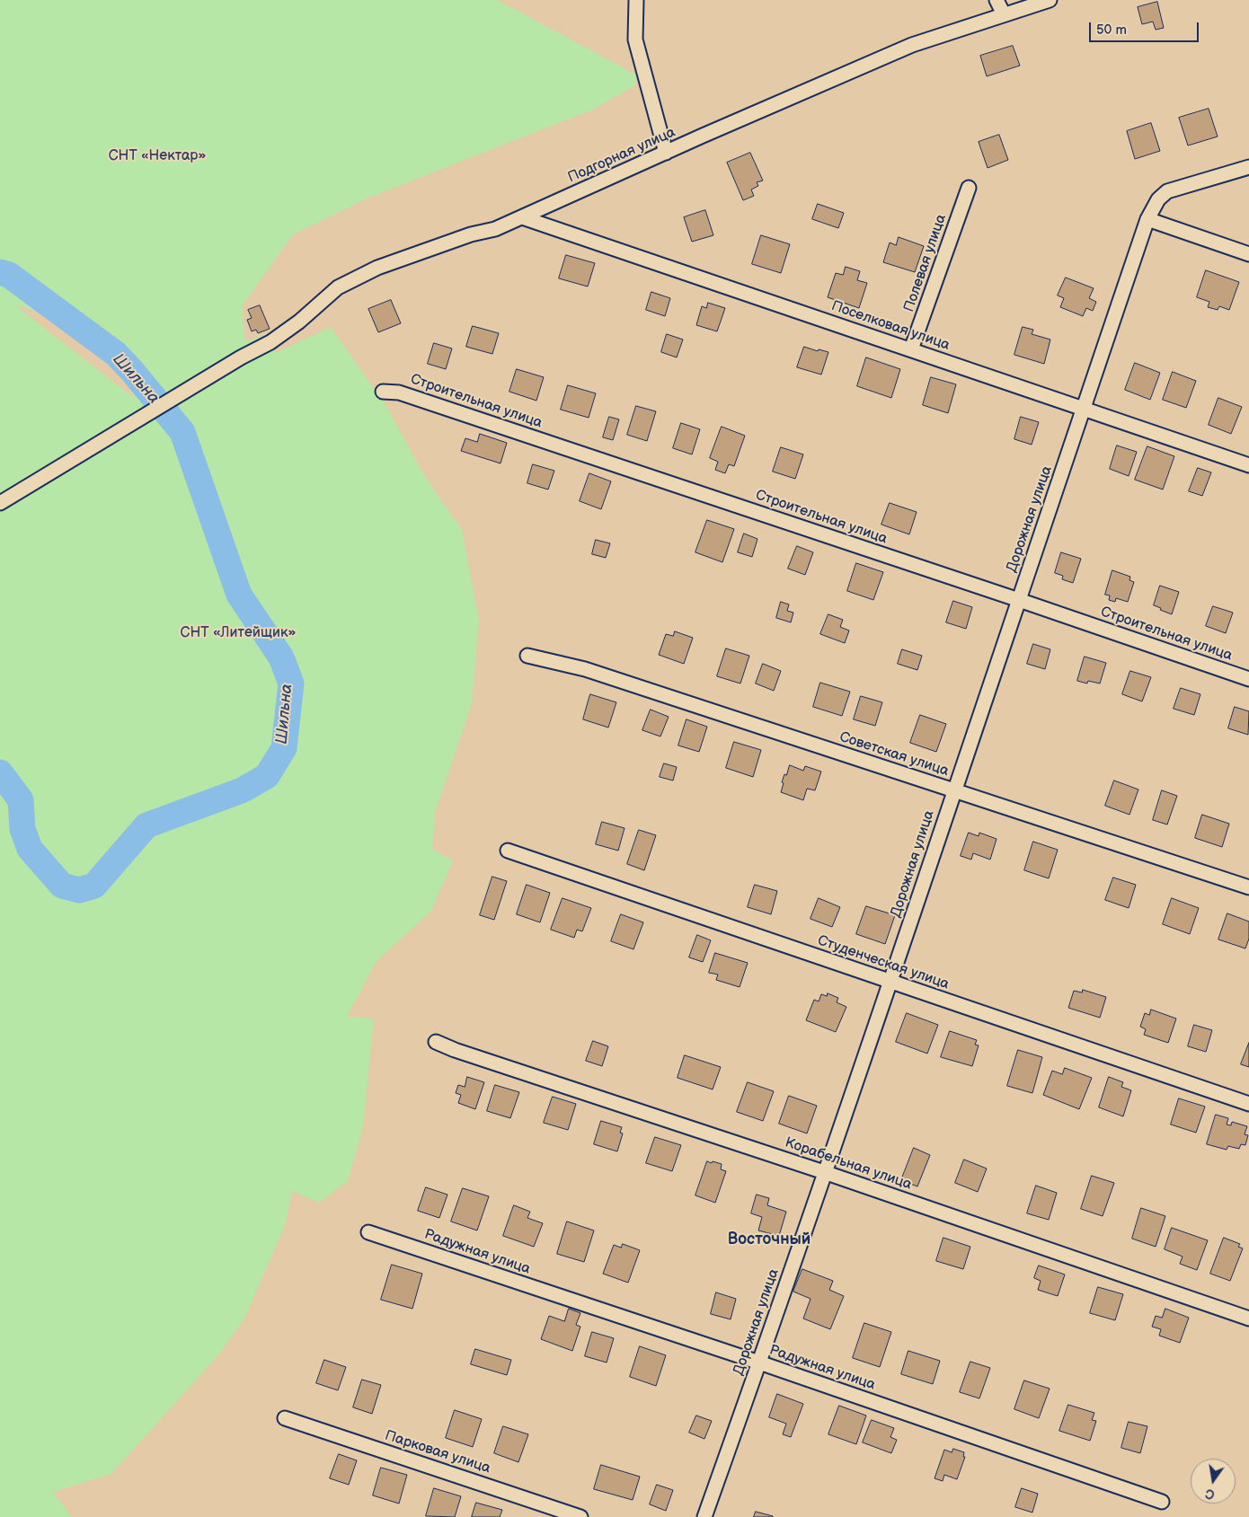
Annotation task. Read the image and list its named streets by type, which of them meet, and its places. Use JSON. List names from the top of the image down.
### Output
{
  "streets": {
    "street": [
      "Подгорная улица",
      "Полевая улица",
      "Поселковая улица",
      "Строительная улица",
      "Дорожная улица",
      "Советская улица",
      "Студенческая улица",
      "Корабельная улица",
      "Радужная улица",
      "Парковая улица"
    ]
  },
  "crossings": [
    ["Подгорная улица", "Поселковая улица"],
    ["Полевая улица", "Поселковая улица"],
    ["Поселковая улица", "Дорожная улица"],
    ["Строительная улица", "Дорожная улица"],
    ["Дорожная улица", "Советская улица"],
    ["Дорожная улица", "Студенческая улица"],
    ["Дорожная улица", "Корабельная улица"],
    ["Дорожная улица", "Радужная улица"]
  ],
  "districts": ["Восточный"],
  "water": ["Шильна"],
  "parks": ["СНТ «Нектар»", "СНТ «Литейщик»"],
  "scale_bar": "50 m",
  "north": "bottom"
}
